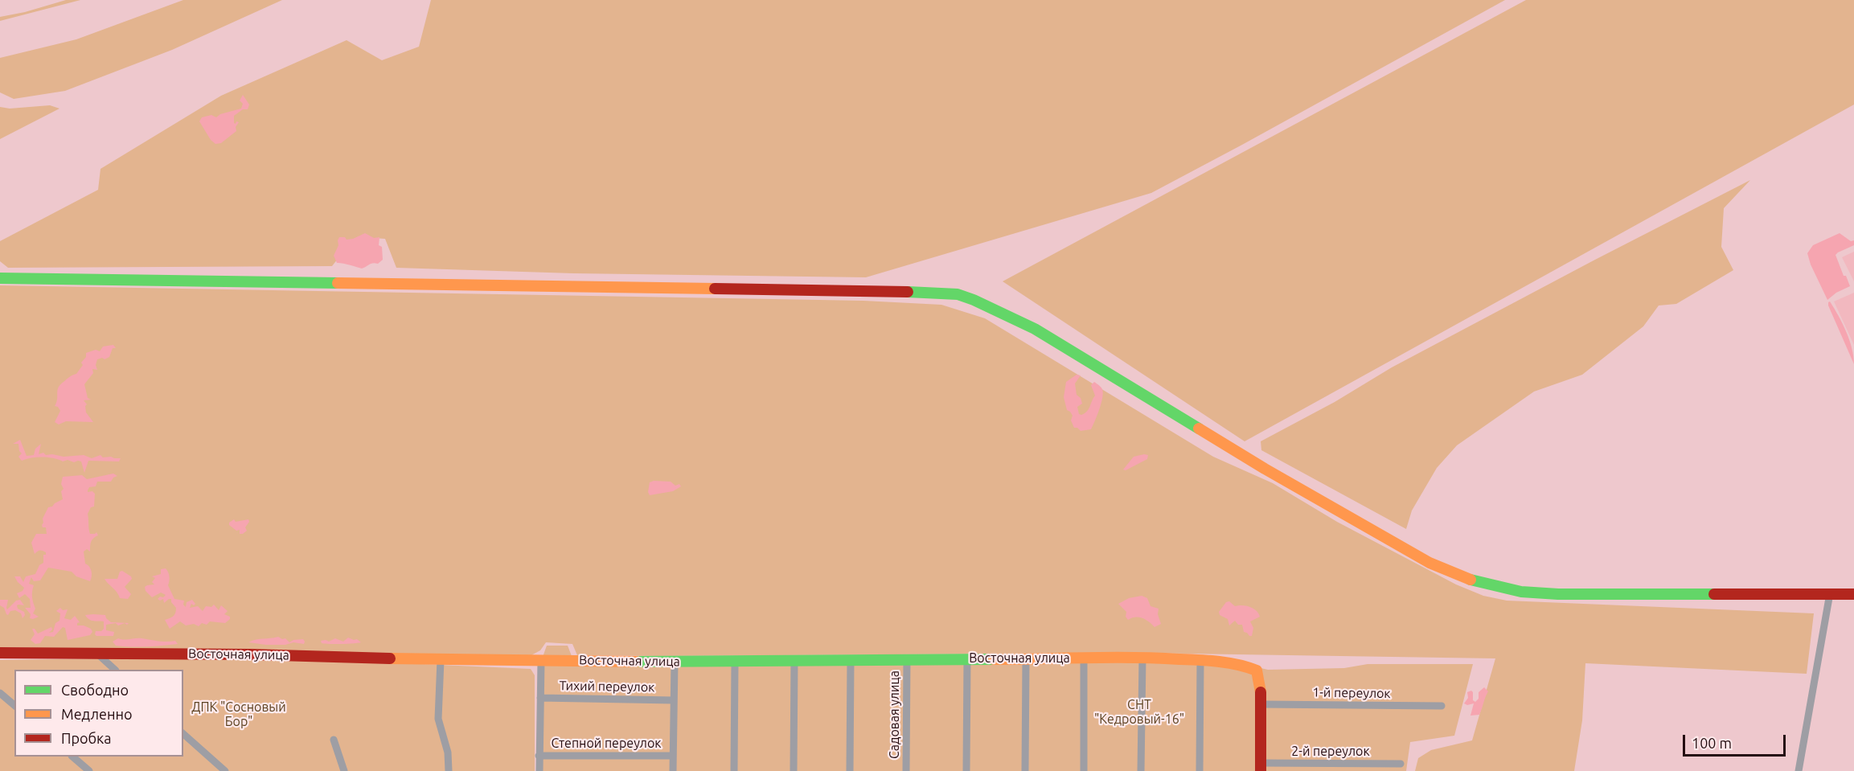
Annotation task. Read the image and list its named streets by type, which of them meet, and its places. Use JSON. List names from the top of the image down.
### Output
{
  "streets": {
    "street": [
      "Восточная улица",
      "Тихий переулок",
      "1-й переулок",
      "Садовая улица",
      "Степной переулок",
      "2-й переулок"
    ]
  },
  "crossings": [
    ["Восточная улица", "1-й переулок"],
    ["Восточная улица", "Садовая улица"]
  ],
  "parks": ["СНТ \"Кедровый-16\"", "ДПК \"Сосновый Бор\""],
  "legend": ["Свободно", "Медленно", "Пробка"],
  "scale_bar": "100 m"
}
